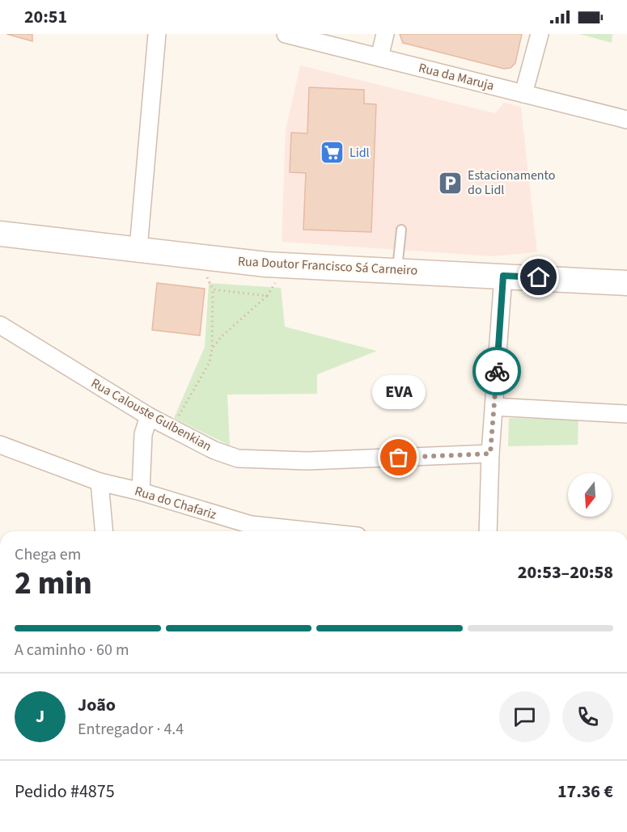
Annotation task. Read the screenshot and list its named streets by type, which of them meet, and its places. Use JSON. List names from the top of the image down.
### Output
{
  "streets": {
    "street": [
      "Rua da Maruja",
      "Rua Doutor Francisco Sá Carneiro",
      "Rua Calouste Gulbenkian",
      "Rua do Chafariz"
    ]
  },
  "places": {
    "supermarket": ["Lidl"],
    "parking": ["Estacionamento do Lidl"],
    "other": ["EVA"]
  },
  "north": "bottom",
  "page": {
    "status": "20:51",
    "bubble": "EVA",
    "heading": ["2 min", "Chega em", "20:53–20:58"],
    "panel": [
      "João",
      "Entregador · 4.4",
      "Pedido #4875",
      "17.36 €"
    ],
    "bar": "A caminho · 60 m",
    "round": "J"
  }
}
